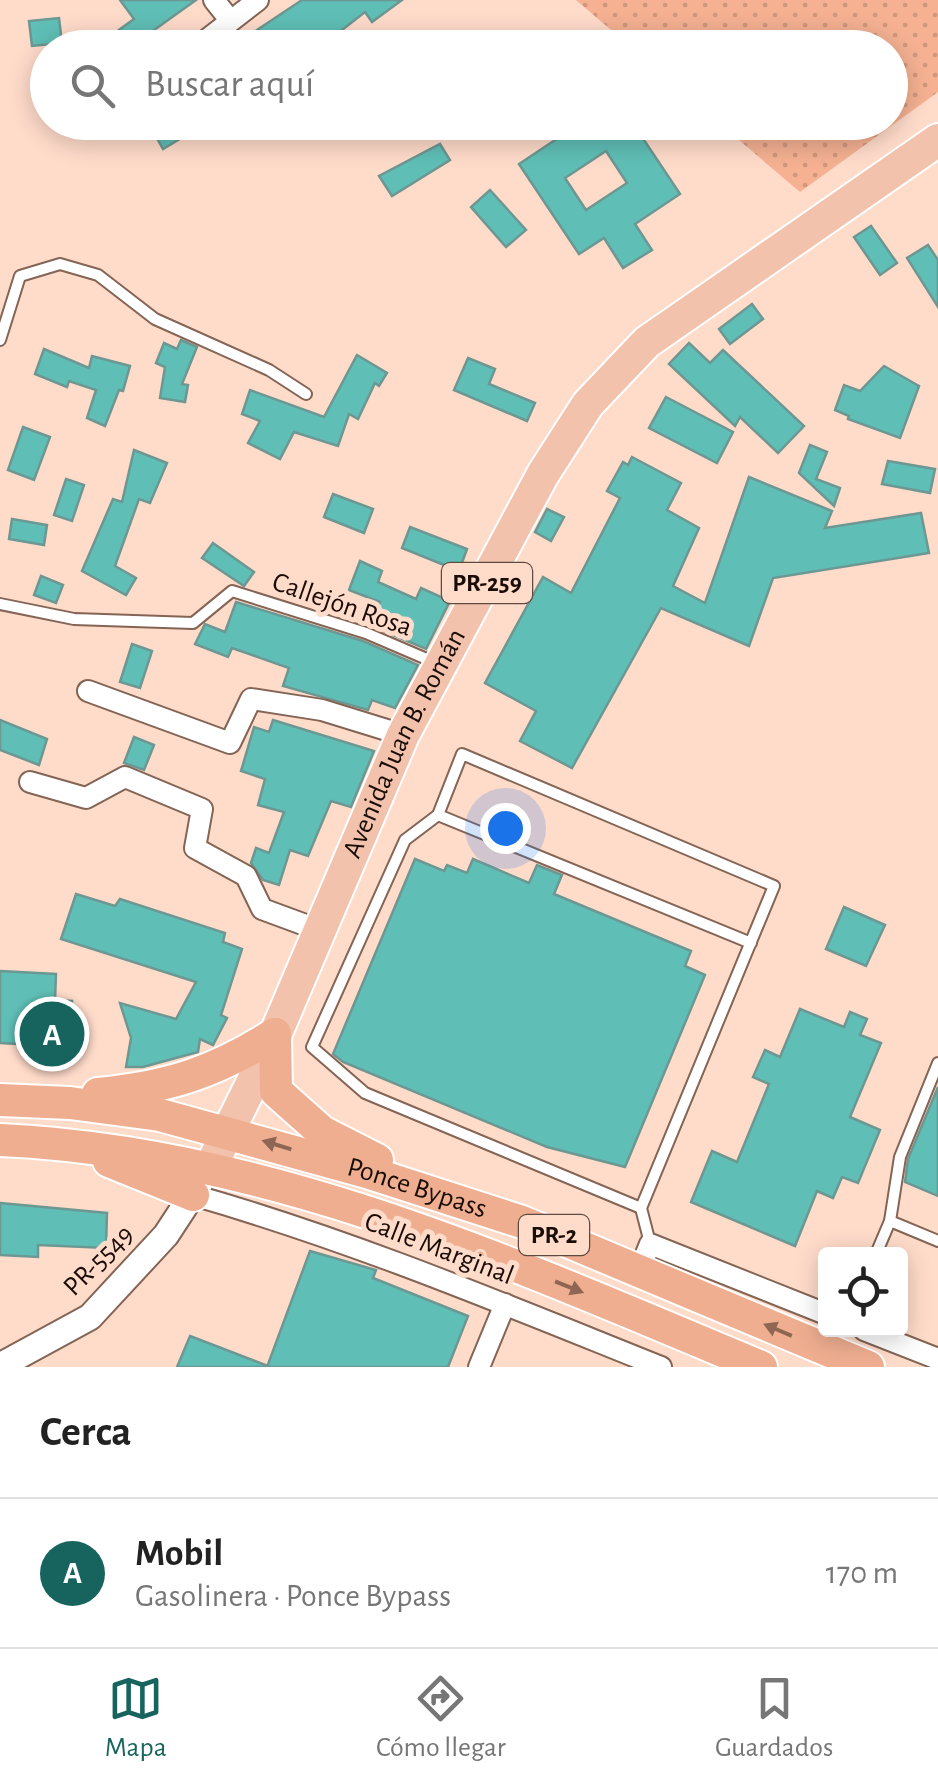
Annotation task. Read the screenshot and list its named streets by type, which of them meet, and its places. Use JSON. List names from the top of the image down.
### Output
{
  "streets": {
    "highway": ["Ponce Bypass", "PR-2"],
    "main road": ["PR-259", "Avenida Juan B. Román"],
    "street": ["Calle Marginal", "PR-5549"],
    "lane": ["Callejón Rosa"]
  },
  "crossings": [
    ["Callejón Rosa", "Avenida Juan B. Román"],
    ["Avenida Juan B. Román", "Ponce Bypass"],
    ["Avenida Juan B. Román", "PR-5549"],
    ["Ponce Bypass", "PR-5549"],
    ["Calle Marginal", "PR-5549"]
  ],
  "page": {
    "search": "Buscar aquí",
    "pins": "A",
    "heading": "Cerca",
    "list": [
      {
        "mark": "A",
        "name": "Mobil",
        "note": "Gasolinera · Ponce Bypass",
        "value": "170 m"
      }
    ],
    "nav": ["Mapa", "Cómo llegar", "Guardados"]
  }
}
